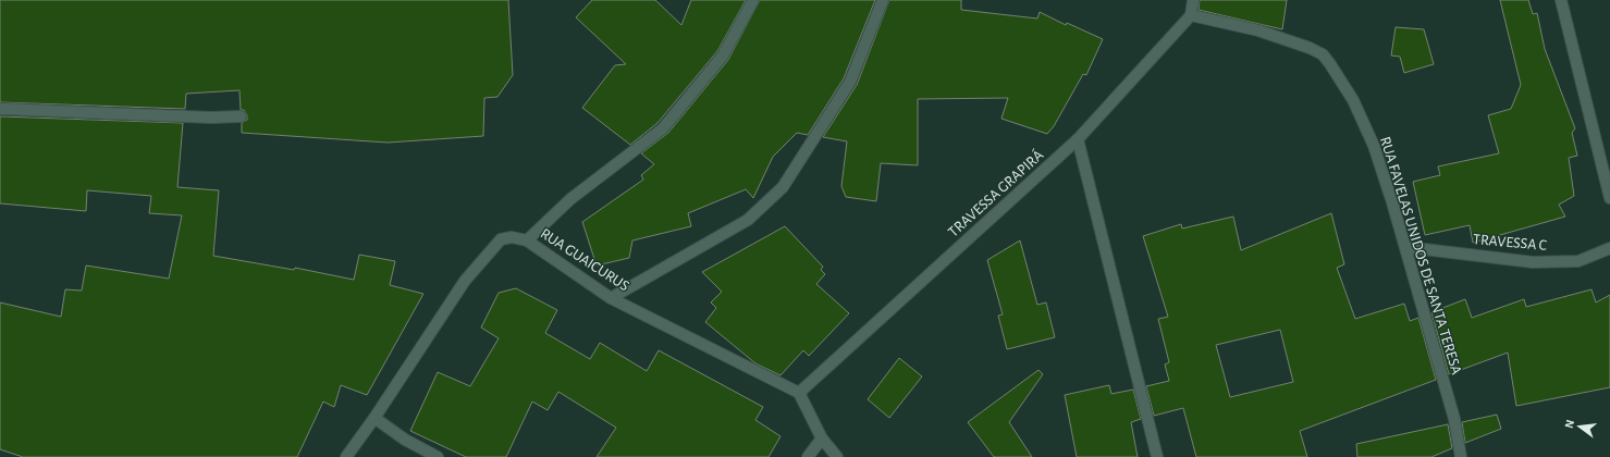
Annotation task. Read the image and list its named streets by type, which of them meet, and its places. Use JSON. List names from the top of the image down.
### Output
{
  "streets": {
    "street": [
      "TRAVESSA GRAPIRÁ",
      "TRAVESSA C",
      "RUA FAVELAS UNIDOS DE SANTA TERESA",
      "RUA GUAICURUS"
    ]
  },
  "crossings": [
    ["TRAVESSA GRAPIRÁ", "RUA FAVELAS UNIDOS DE SANTA TERESA"],
    ["TRAVESSA GRAPIRÁ", "RUA GUAICURUS"],
    ["TRAVESSA C", "RUA FAVELAS UNIDOS DE SANTA TERESA"]
  ],
  "north": "left"
}
